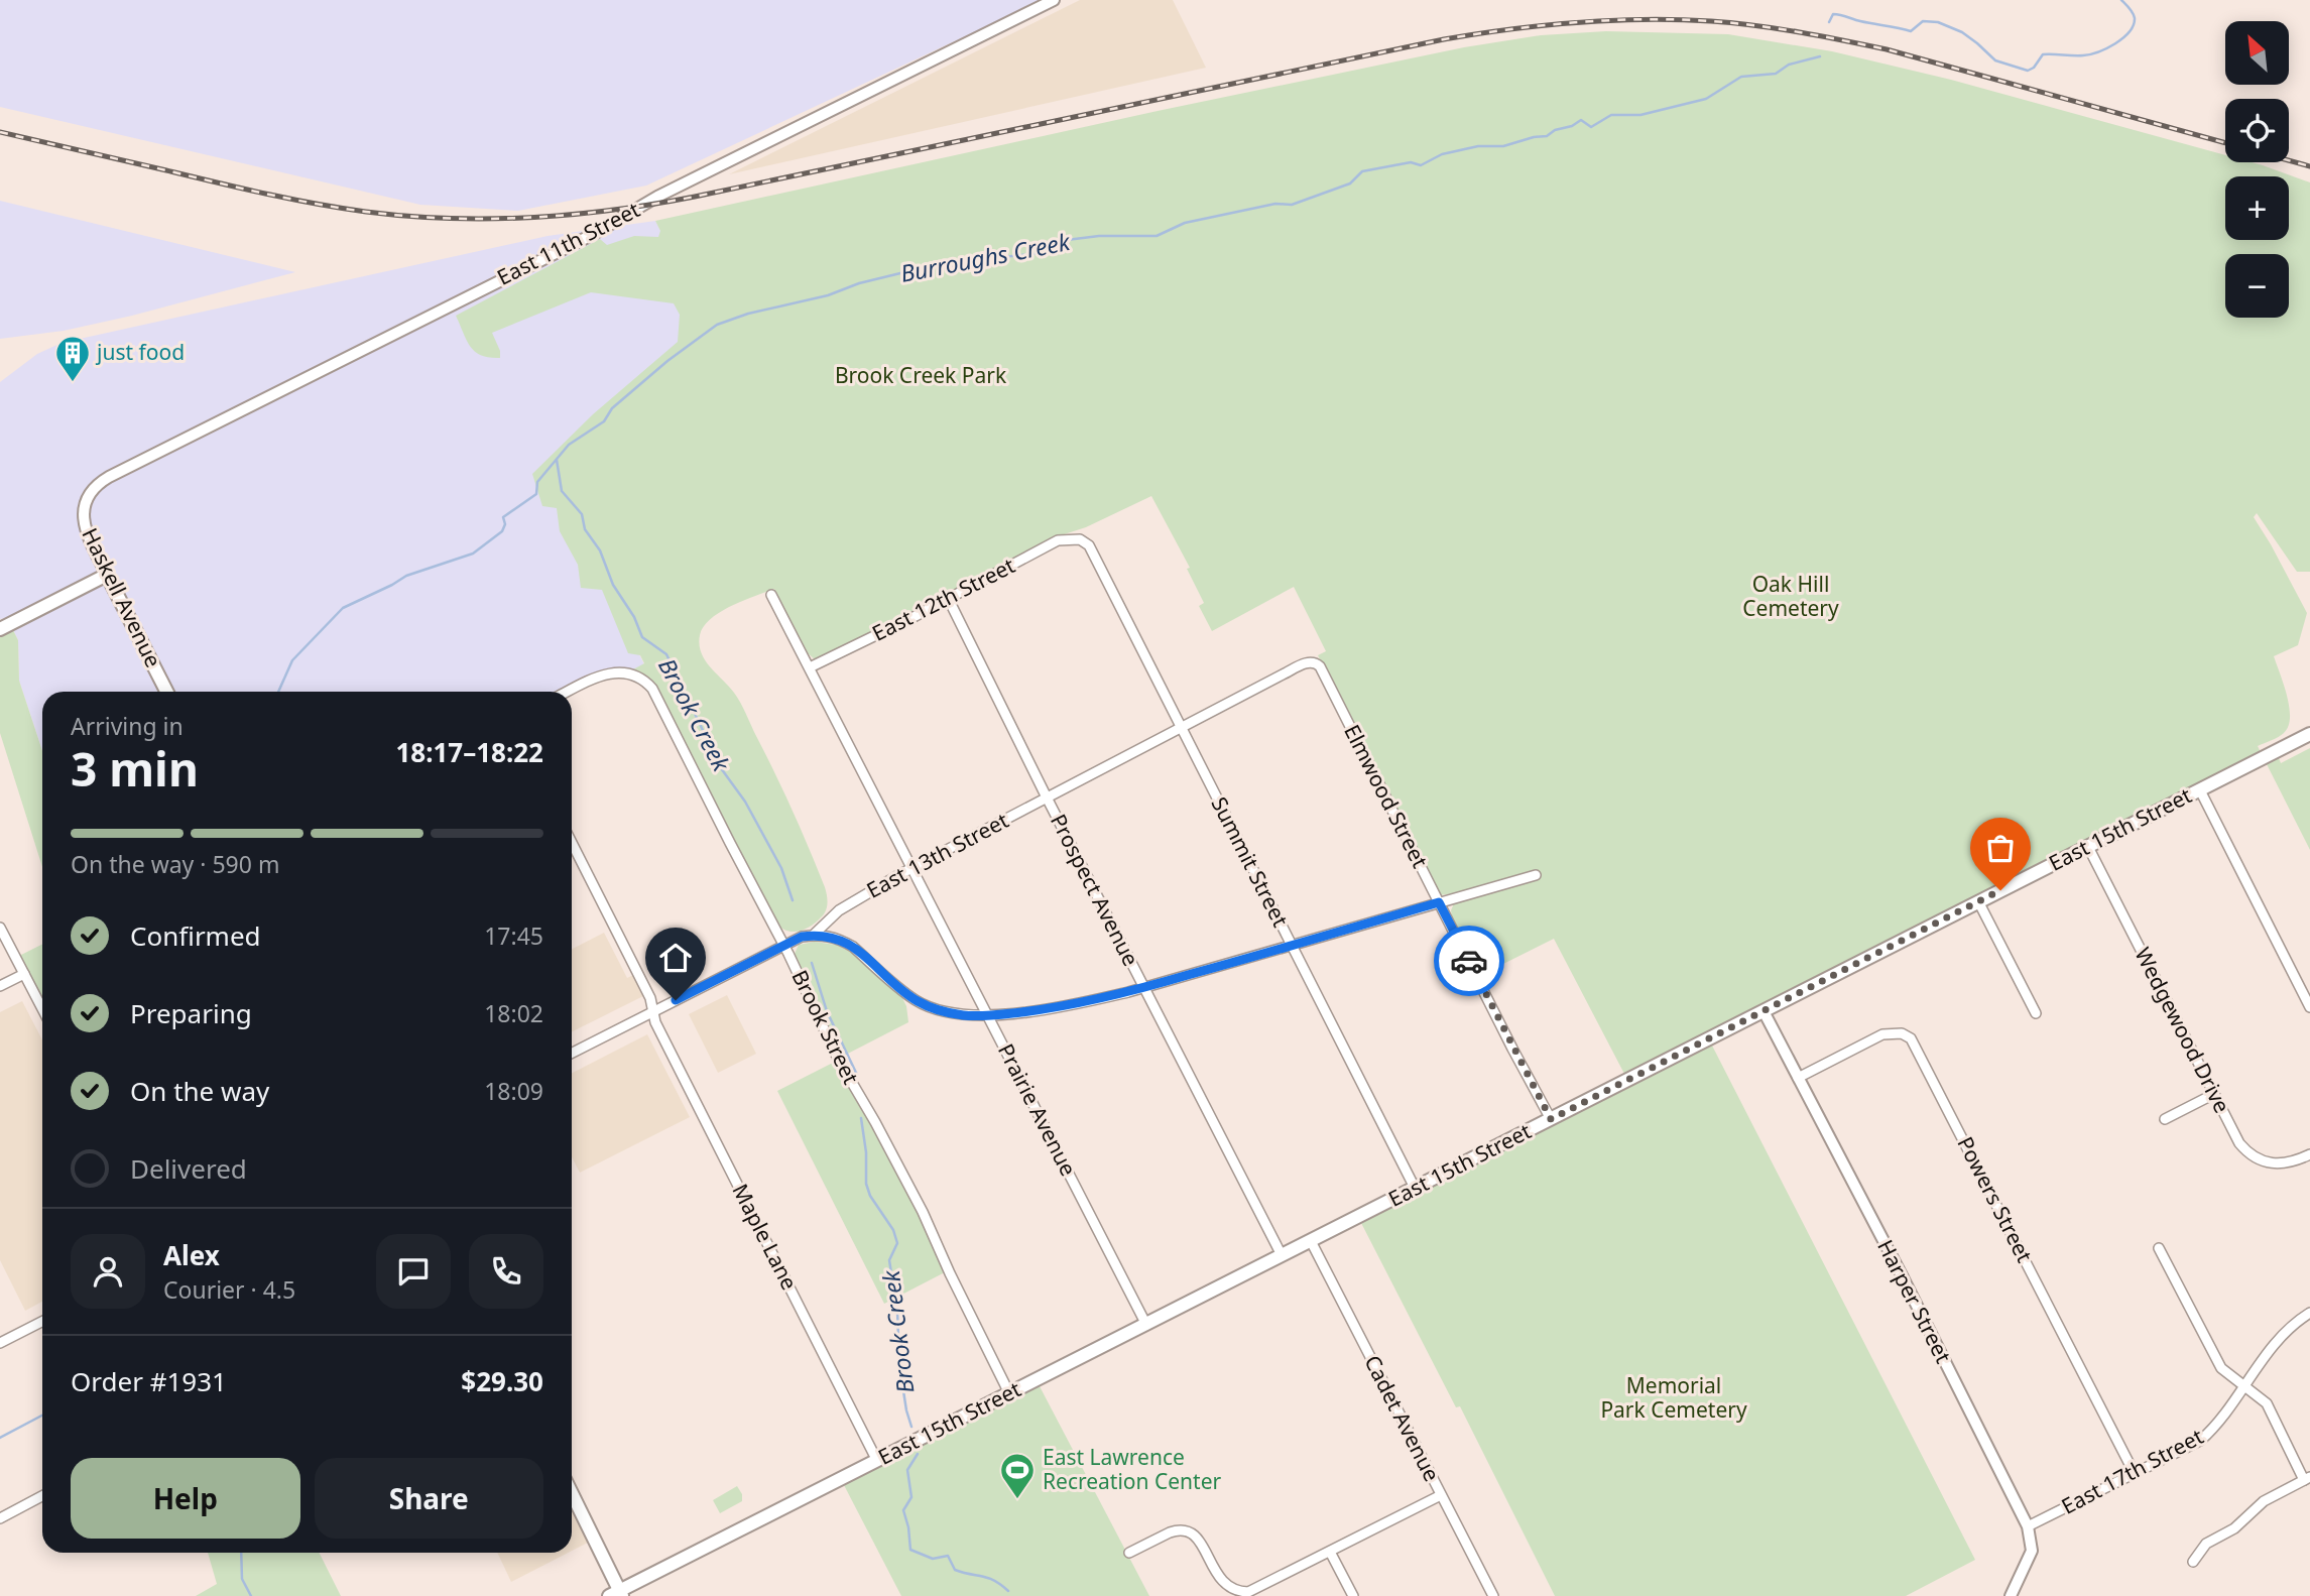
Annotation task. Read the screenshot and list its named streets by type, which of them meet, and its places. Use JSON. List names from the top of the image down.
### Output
{
  "streets": {
    "main road": ["Haskell Avenue", "East 15th Street"],
    "street": [
      "East 11th Street",
      "East 12th Street",
      "Elmwood Street",
      "East 13th Street",
      "Summit Street",
      "Prospect Avenue",
      "Brook Street",
      "Wedgewood Drive",
      "Prairie Avenue",
      "Powers Street",
      "Maple Lane",
      "Harper Street",
      "Cadet Avenue",
      "East 17th Street"
    ]
  },
  "crossings": [
    ["East 11th Street", "Haskell Avenue"],
    ["East 12th Street", "Summit Street"],
    ["East 12th Street", "Prospect Avenue"],
    ["East 12th Street", "Prairie Avenue"],
    ["Elmwood Street", "East 15th Street"],
    ["Elmwood Street", "East 13th Street"],
    ["East 15th Street", "Summit Street"],
    ["East 15th Street", "Prospect Avenue"],
    ["East 15th Street", "Brook Street"],
    ["East 15th Street", "Wedgewood Drive"],
    ["East 15th Street", "Prairie Avenue"],
    ["East 15th Street", "Maple Lane"],
    ["East 15th Street", "Harper Street"],
    ["East 15th Street", "Cadet Avenue"],
    ["East 13th Street", "Summit Street"],
    ["East 13th Street", "Prospect Avenue"],
    ["East 13th Street", "Brook Street"],
    ["East 13th Street", "Prairie Avenue"],
    ["East 13th Street", "Maple Lane"],
    ["Powers Street", "Harper Street"],
    ["Powers Street", "East 17th Street"],
    ["Harper Street", "East 17th Street"]
  ],
  "water": ["Burroughs Creek", "Brook Creek"],
  "parks": ["Brook Creek Park", "Oak Hill Cemetery", "Memorial Park Cemetery"],
  "places": {
    "building": ["just food"],
    "sports": ["East Lawrence Recreation Center"]
  },
  "north": "top left",
  "page": {
    "map_buttons": ["+", "−"],
    "heading": ["3 min", "Arriving in", "18:17–18:22"],
    "panel": [
      "Alex",
      "Courier · 4.5",
      "Order #1931",
      "$29.30"
    ],
    "bar": "On the way · 590 m",
    "list": [
      ["Confirmed", "17:45"],
      ["Preparing", "18:02"],
      ["On the way", "18:09"],
      "Delivered"
    ],
    "buttons": ["Help", "Share"]
  }
}
